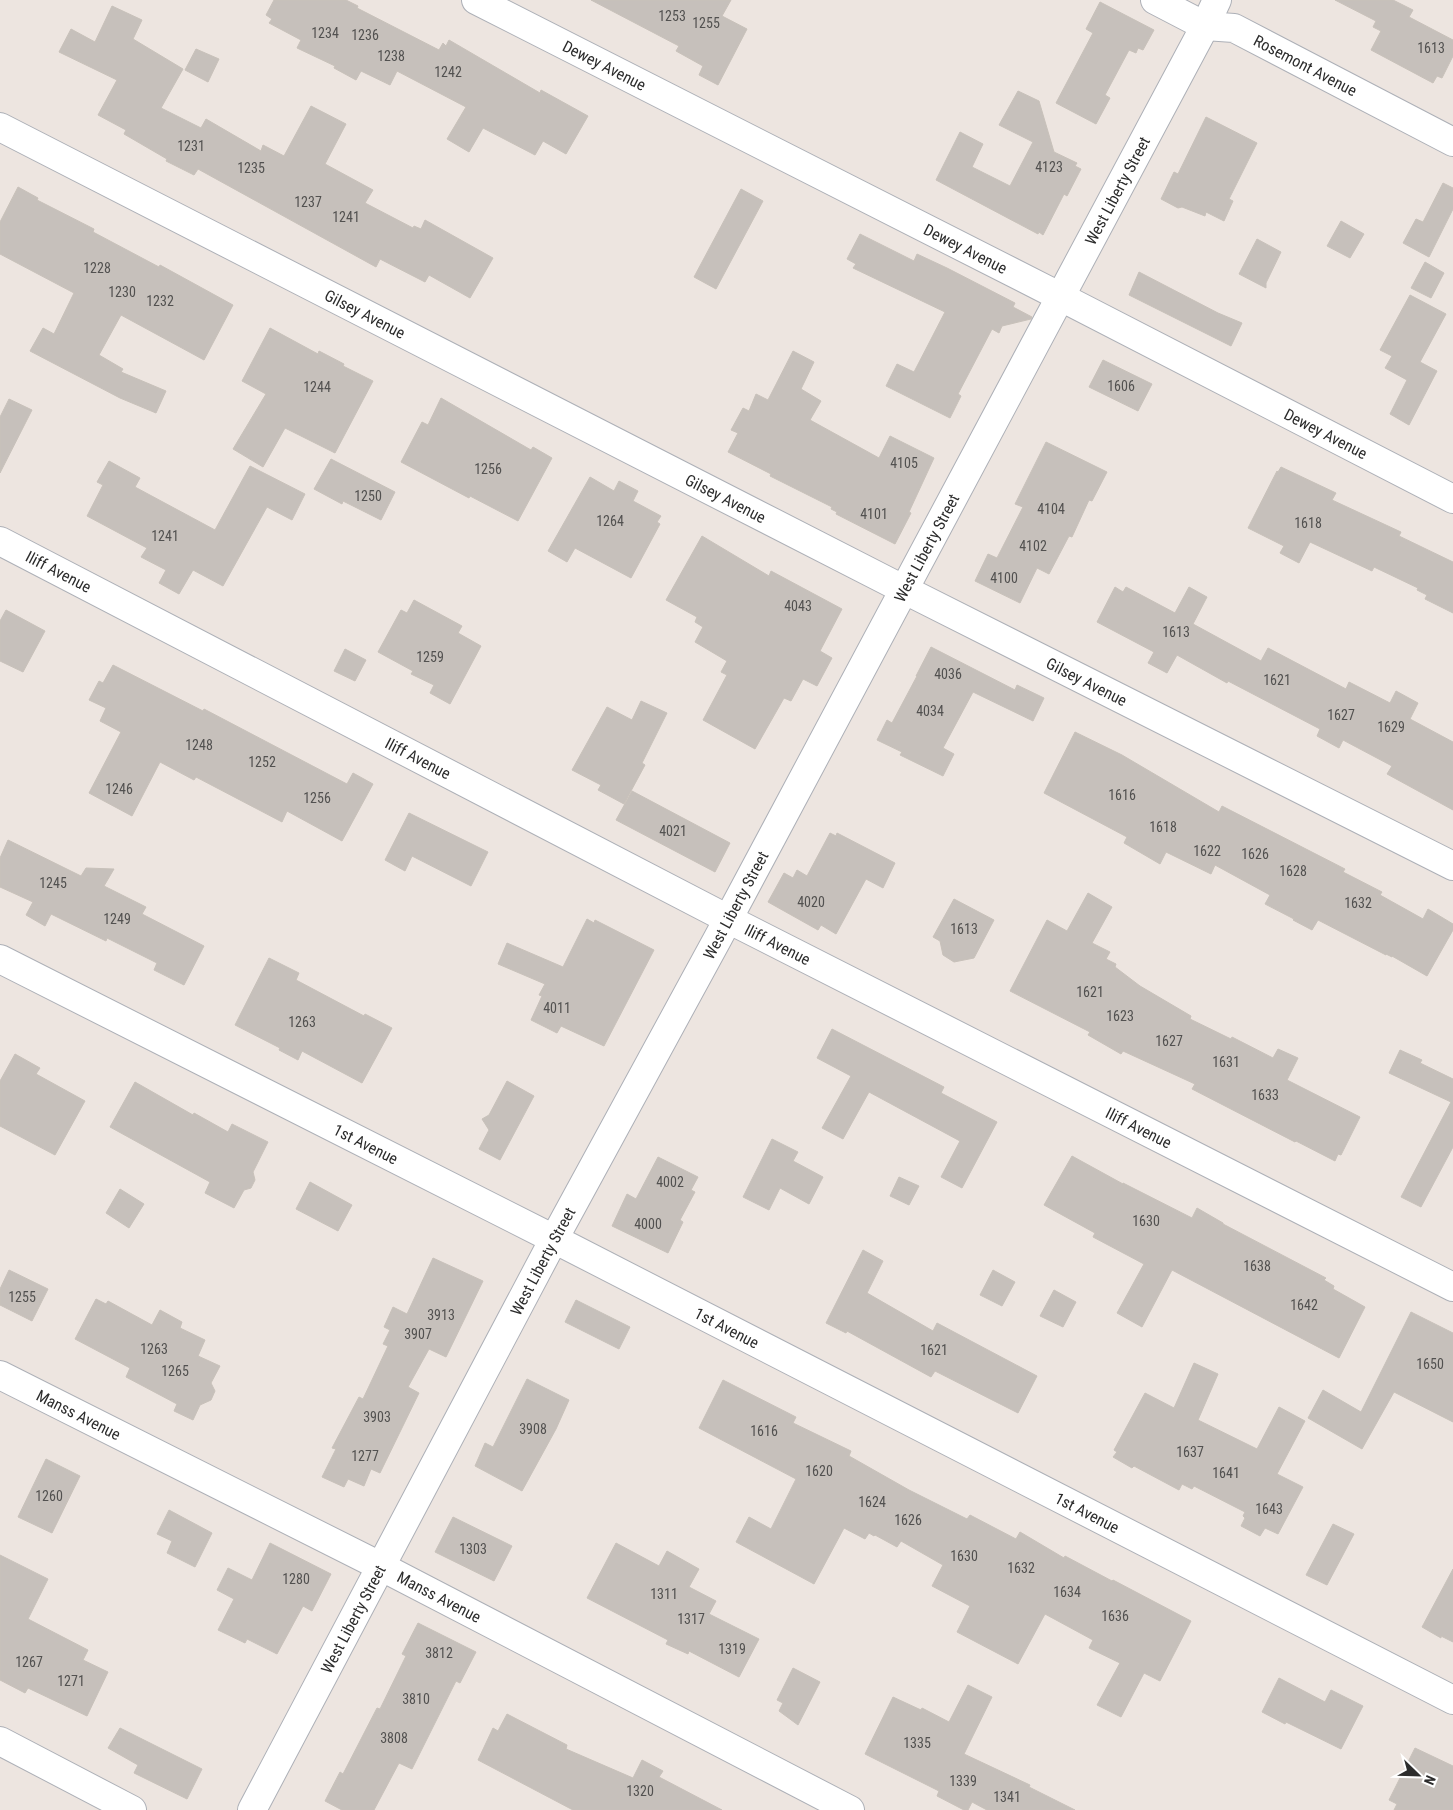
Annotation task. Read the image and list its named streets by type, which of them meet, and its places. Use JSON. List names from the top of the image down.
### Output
{
  "streets": {
    "street": [
      "Dewey Avenue",
      "Rosemont Avenue",
      "West Liberty Street",
      "Gilsey Avenue",
      "Iliff Avenue",
      "1st Avenue",
      "Manss Avenue"
    ]
  },
  "crossings": [
    ["Dewey Avenue", "West Liberty Street"],
    ["Rosemont Avenue", "West Liberty Street"],
    ["West Liberty Street", "Gilsey Avenue"],
    ["West Liberty Street", "Iliff Avenue"],
    ["West Liberty Street", "1st Avenue"],
    ["West Liberty Street", "Manss Avenue"]
  ],
  "house_numbers": [
    "1253",
    "1255",
    "1234",
    "1236",
    "1613",
    "1238",
    "1242",
    "1231",
    "4123",
    "1235",
    "1237",
    "1241",
    "1228",
    "1230",
    "1232",
    "1606",
    "1244",
    "4105",
    "1256",
    "1250",
    "4104",
    "4101",
    "1264",
    "1618",
    "1241",
    "4102",
    "4100",
    "4043",
    "1613",
    "1259",
    "4036",
    "1621",
    "4034",
    "1627",
    "1629",
    "1248",
    "1252",
    "1246",
    "1616",
    "1256",
    "1618",
    "4021",
    "1622",
    "1626",
    "1628",
    "1245",
    "4020",
    "1632",
    "1249",
    "1613",
    "1621",
    "4011",
    "1623",
    "1263",
    "1627",
    "1631",
    "1633",
    "4002",
    "1630",
    "4000",
    "1638",
    "1255",
    "1642",
    "3913",
    "3907",
    "1263",
    "1621",
    "1650",
    "1265",
    "3903",
    "3908",
    "1616",
    "1637",
    "1277",
    "1620",
    "1641",
    "1260",
    "1624",
    "1643",
    "1626",
    "1303",
    "1630",
    "1632",
    "1280",
    "1634",
    "1311",
    "1636",
    "1317",
    "1319",
    "3812",
    "1267",
    "1271",
    "3810",
    "3808",
    "1335",
    "1339",
    "1320",
    "1341"
  ],
  "north": "bottom right"
}
